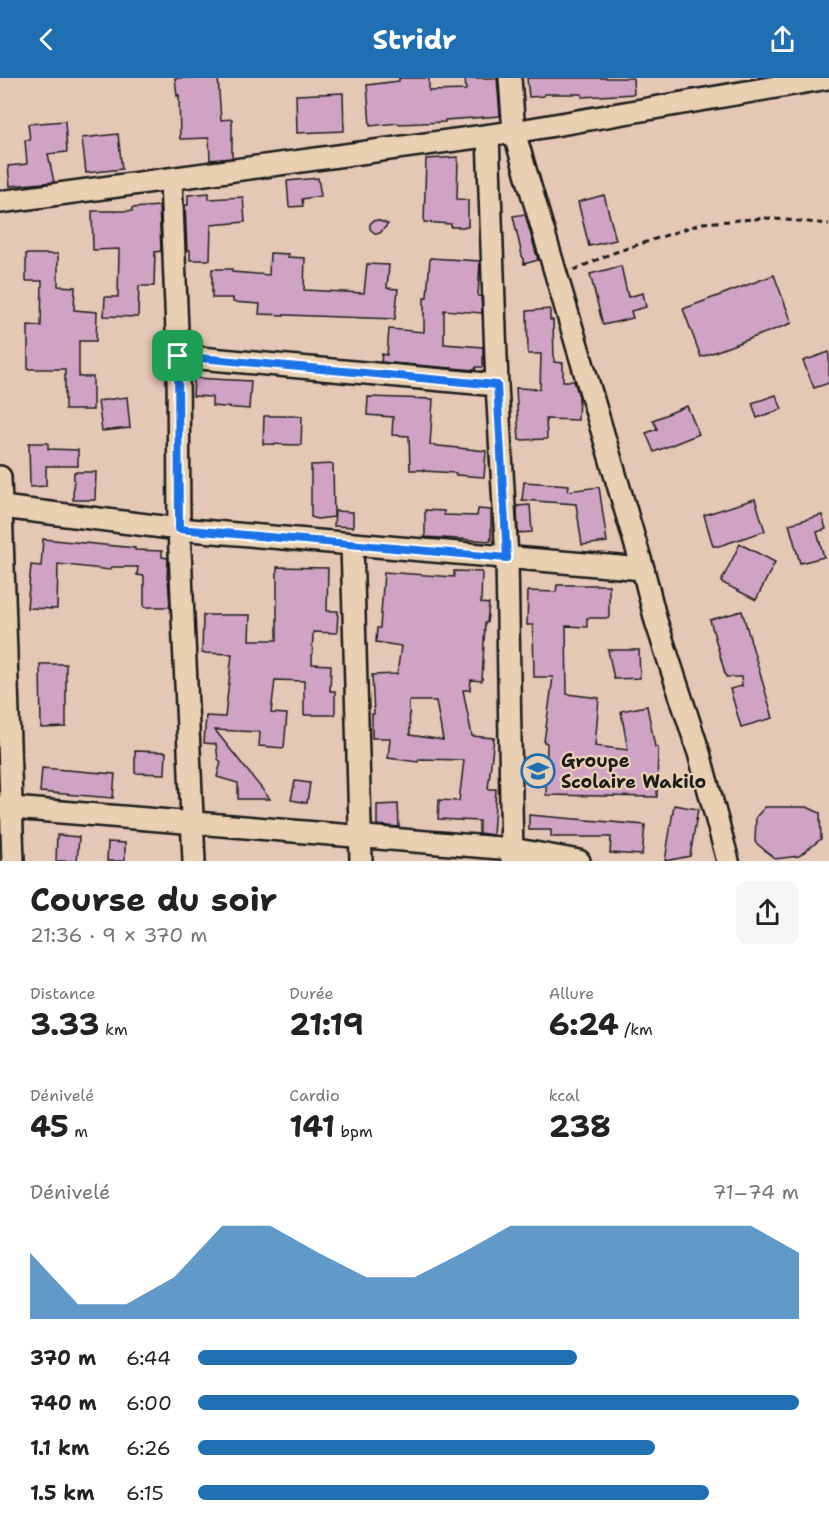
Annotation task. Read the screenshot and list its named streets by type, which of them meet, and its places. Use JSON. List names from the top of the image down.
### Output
{
  "places": {
    "school or university": ["Groupe Scolaire Wakilo"]
  },
  "page": {
    "header": "Stridr",
    "heading": ["Course du soir", "21:36 · 9 × 370 m"],
    "stats": [
      ["Distance", "3.33 km"],
      ["Durée", "21:19"],
      ["Allure", "6:24 /km"],
      ["Dénivelé", "45 m"],
      ["Cardio", "141 bpm"],
      ["kcal", "238"]
    ],
    "chart": ["Dénivelé", "71–74 m"],
    "list": [
      {
        "name": "370 m",
        "note": "6:44"
      },
      {
        "name": "740 m",
        "note": "6:00"
      },
      {
        "name": "1.1 km",
        "note": "6:26"
      },
      {
        "name": "1.5 km",
        "note": "6:15"
      }
    ]
  }
}
